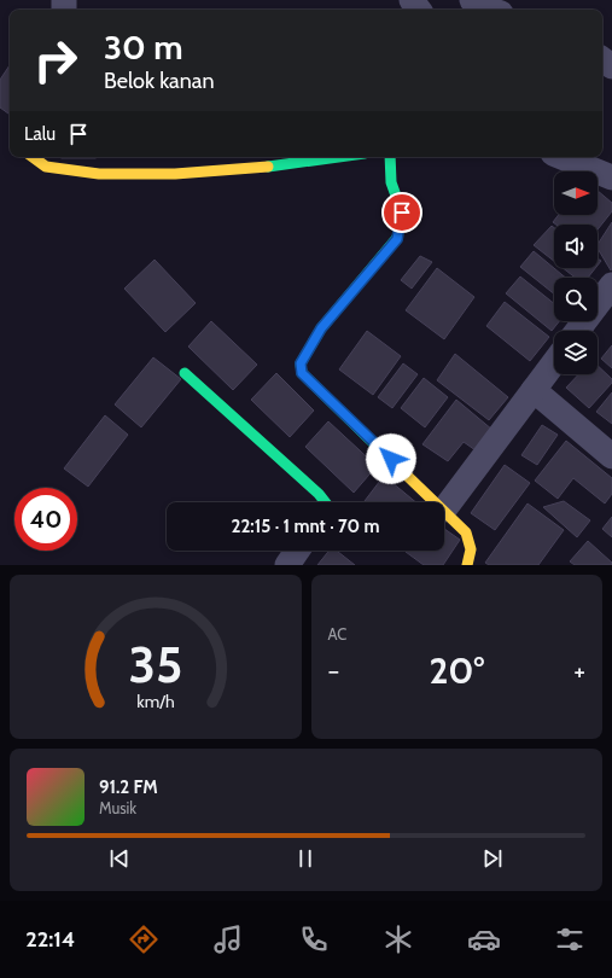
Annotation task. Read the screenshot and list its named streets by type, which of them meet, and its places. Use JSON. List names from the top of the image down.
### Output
{
  "north": "right",
  "page": {
    "turn": ["30 m", "Belok kanan"],
    "then": "Lalu",
    "limit": "40",
    "trip": "22:15 · 1 mnt · 70 m",
    "tile": "AC",
    "heat": ["−", "20°", "+"],
    "song": ["91.2 FM", "Musik"],
    "tabs": "22:14",
    "gauge": ["35", "km/h"]
  }
}
